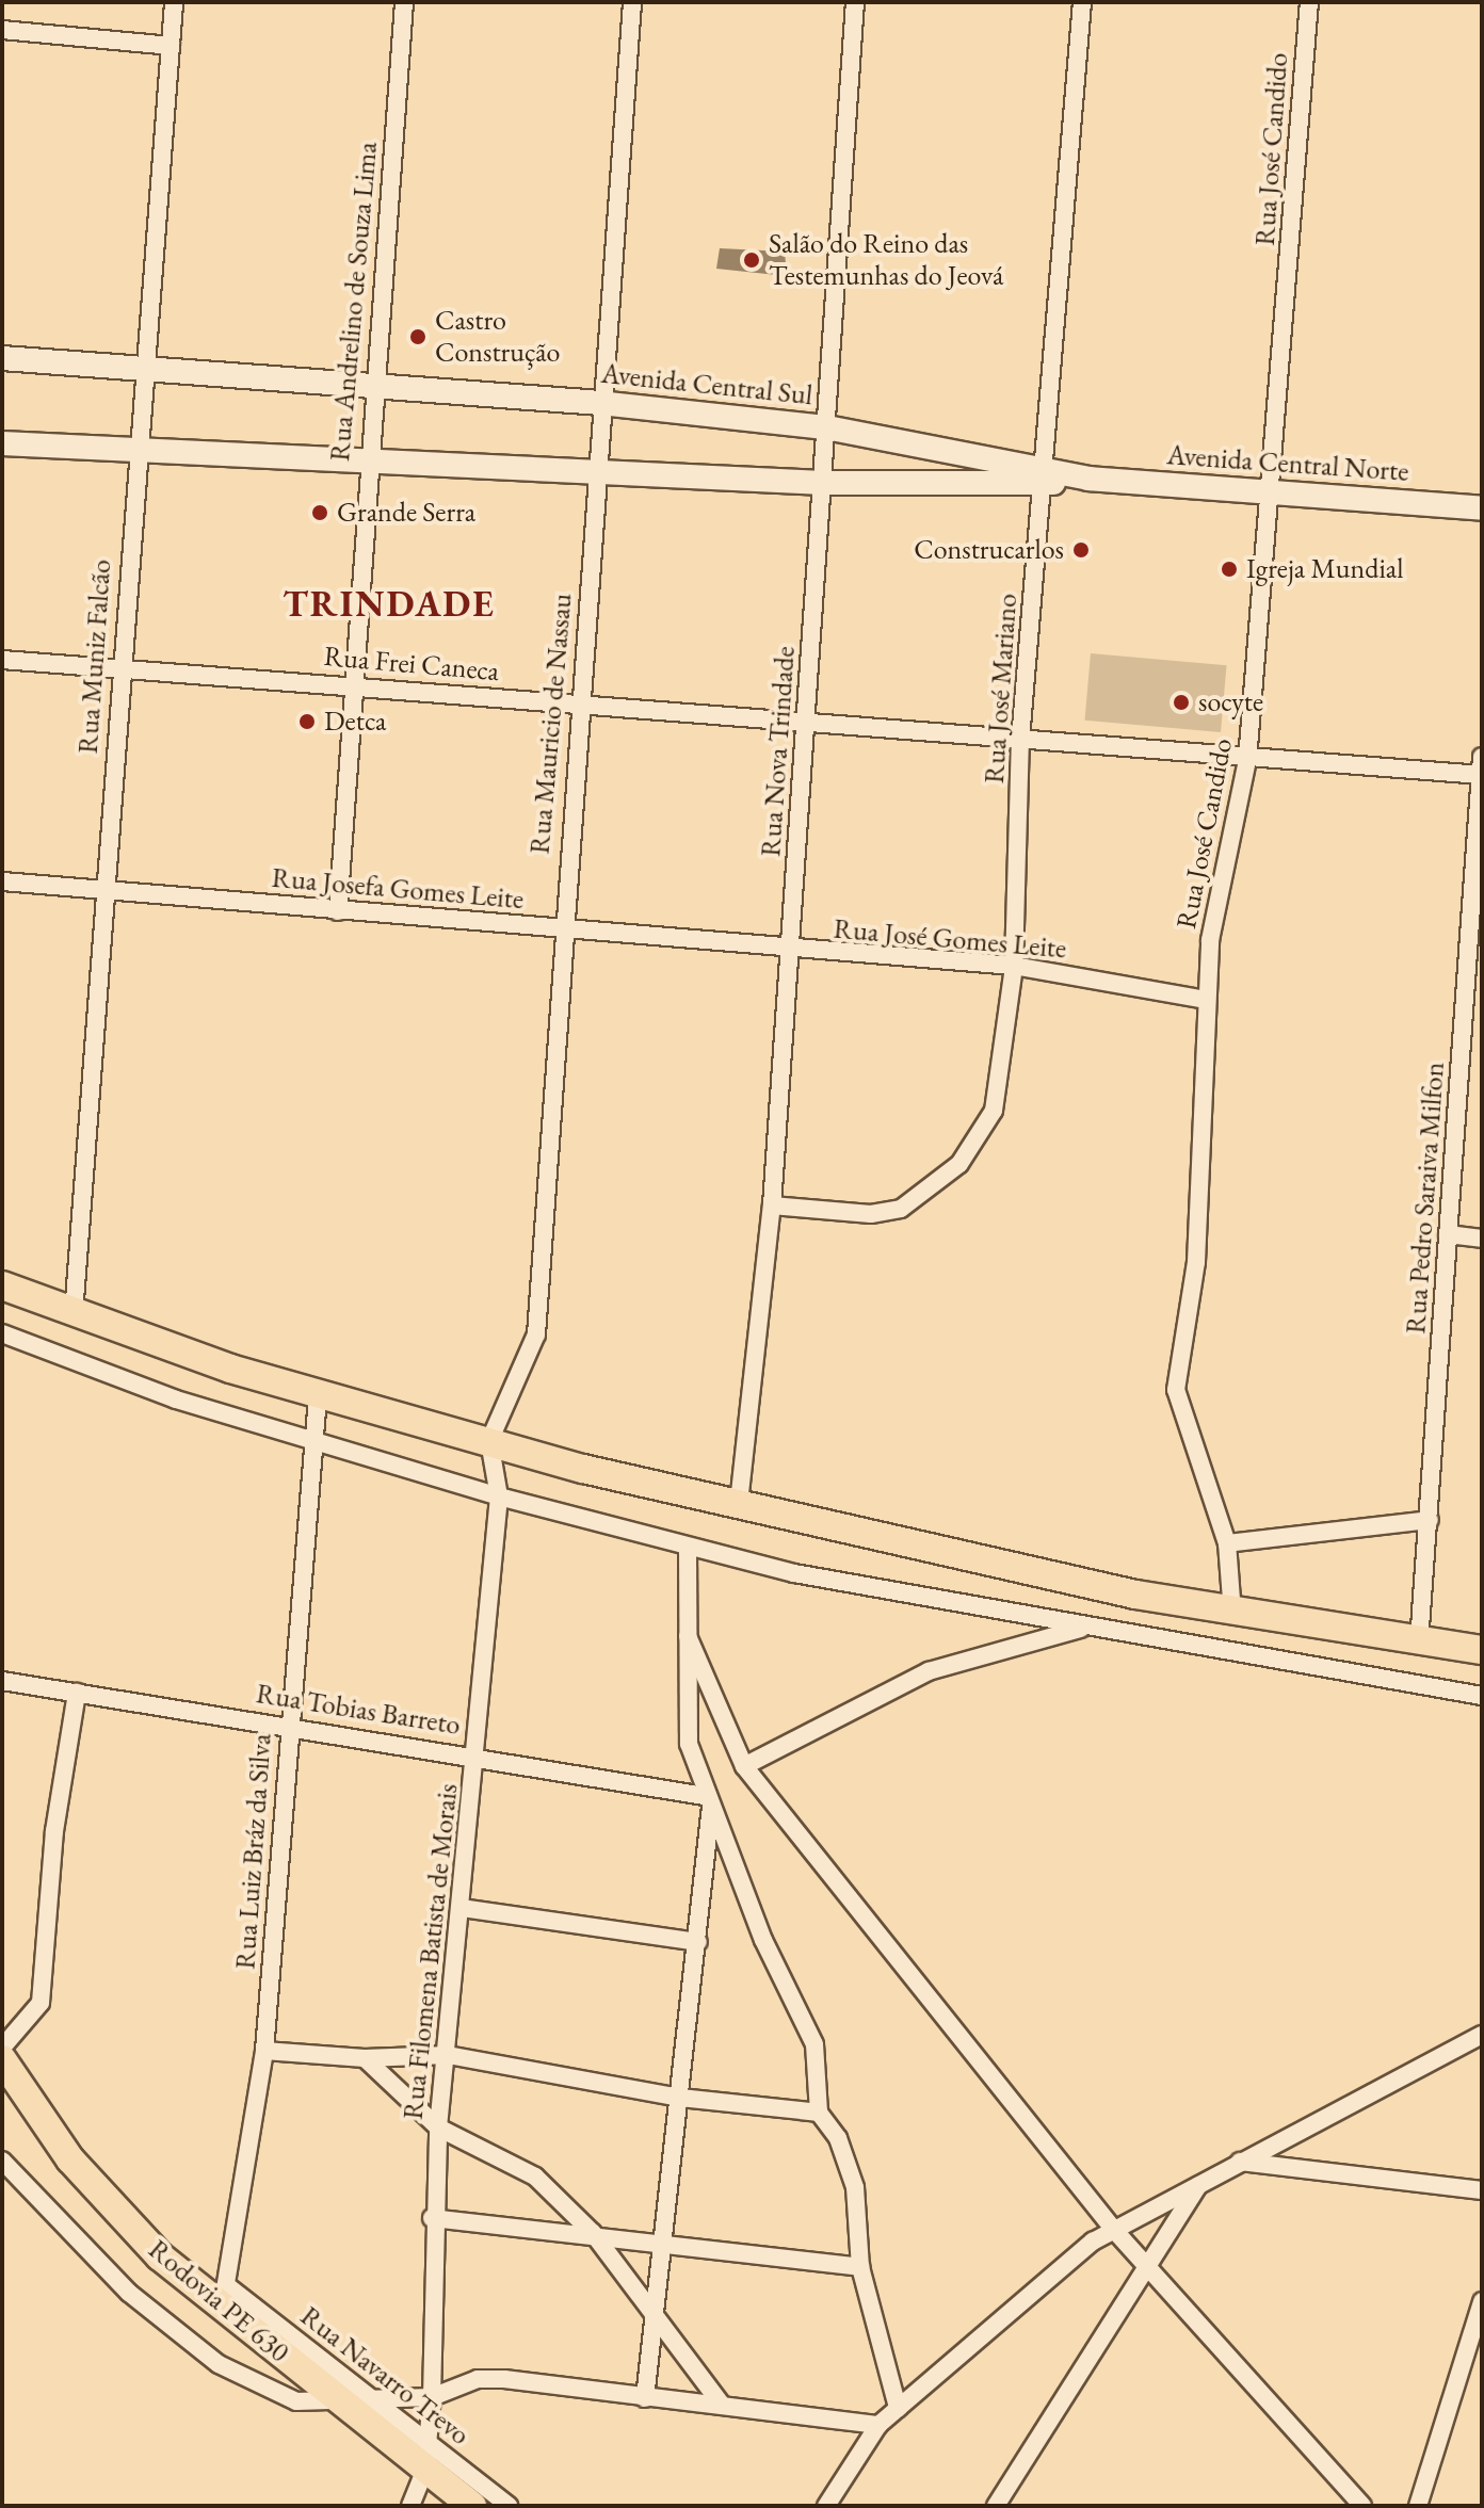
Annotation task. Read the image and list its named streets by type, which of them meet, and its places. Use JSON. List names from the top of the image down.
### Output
{
  "streets": {
    "main road": ["Avenida Central Sul", "Avenida Central Norte", "Rodovia PE 630"],
    "street": [
      "Rua José Candido",
      "Rua Andrelino de Souza Lima",
      "Rua Muniz Falcão",
      "Rua Frei Caneca",
      "Rua José Mariano",
      "Rua Mauricio de Nassau",
      "Rua Nova Trindade",
      "Rua Josefa Gomes Leite",
      "Rua José Gomes Leite",
      "Rua Pedro Saraiva Milfon",
      "Rua Tobias Barreto",
      "Rua Luiz Bráz da Silva",
      "Rua Filomena Batista de Morais",
      "Rua Navarro Trevo"
    ]
  },
  "crossings": [
    ["Rua José Candido", "Avenida Central Norte"],
    ["Rua José Candido", "Rua Frei Caneca"],
    ["Rua José Candido", "Rua José Gomes Leite"],
    ["Rua Andrelino de Souza Lima", "Avenida Central Sul"],
    ["Rua Andrelino de Souza Lima", "Rua Frei Caneca"],
    ["Rua Andrelino de Souza Lima", "Rua Josefa Gomes Leite"],
    ["Avenida Central Sul", "Avenida Central Norte"],
    ["Avenida Central Sul", "Rua Muniz Falcão"],
    ["Avenida Central Sul", "Rua José Mariano"],
    ["Avenida Central Sul", "Rua Mauricio de Nassau"],
    ["Avenida Central Sul", "Rua Nova Trindade"],
    ["Avenida Central Norte", "Rua José Mariano"],
    ["Rua Muniz Falcão", "Rua Frei Caneca"],
    ["Rua Muniz Falcão", "Rua Josefa Gomes Leite"],
    ["Rua Frei Caneca", "Rua José Mariano"],
    ["Rua Frei Caneca", "Rua Mauricio de Nassau"],
    ["Rua Frei Caneca", "Rua Nova Trindade"],
    ["Rua Frei Caneca", "Rua Pedro Saraiva Milfon"],
    ["Rua José Mariano", "Rua Nova Trindade"],
    ["Rua José Mariano", "Rua José Gomes Leite"],
    ["Rua Mauricio de Nassau", "Rua Josefa Gomes Leite"],
    ["Rua Mauricio de Nassau", "Rua Filomena Batista de Morais"],
    ["Rua Nova Trindade", "Rua Josefa Gomes Leite"],
    ["Rua Nova Trindade", "Rua José Gomes Leite"],
    ["Rua Josefa Gomes Leite", "Rua José Gomes Leite"],
    ["Rua Tobias Barreto", "Rua Luiz Bráz da Silva"],
    ["Rua Tobias Barreto", "Rua Filomena Batista de Morais"],
    ["Rua Luiz Bráz da Silva", "Rodovia PE 630"],
    ["Rua Filomena Batista de Morais", "Rodovia PE 630"],
    ["Rua Filomena Batista de Morais", "Rua Navarro Trevo"],
    ["Rodovia PE 630", "Rua Navarro Trevo"]
  ],
  "districts": ["TRINDADE"],
  "places": [
    "Salão do Reino das Testemunhas do Jeová",
    "Castro Construção",
    "Grande Serra",
    "Construcarlos",
    "Igreja Mundial",
    "socyte",
    "Detca"
  ]
}
